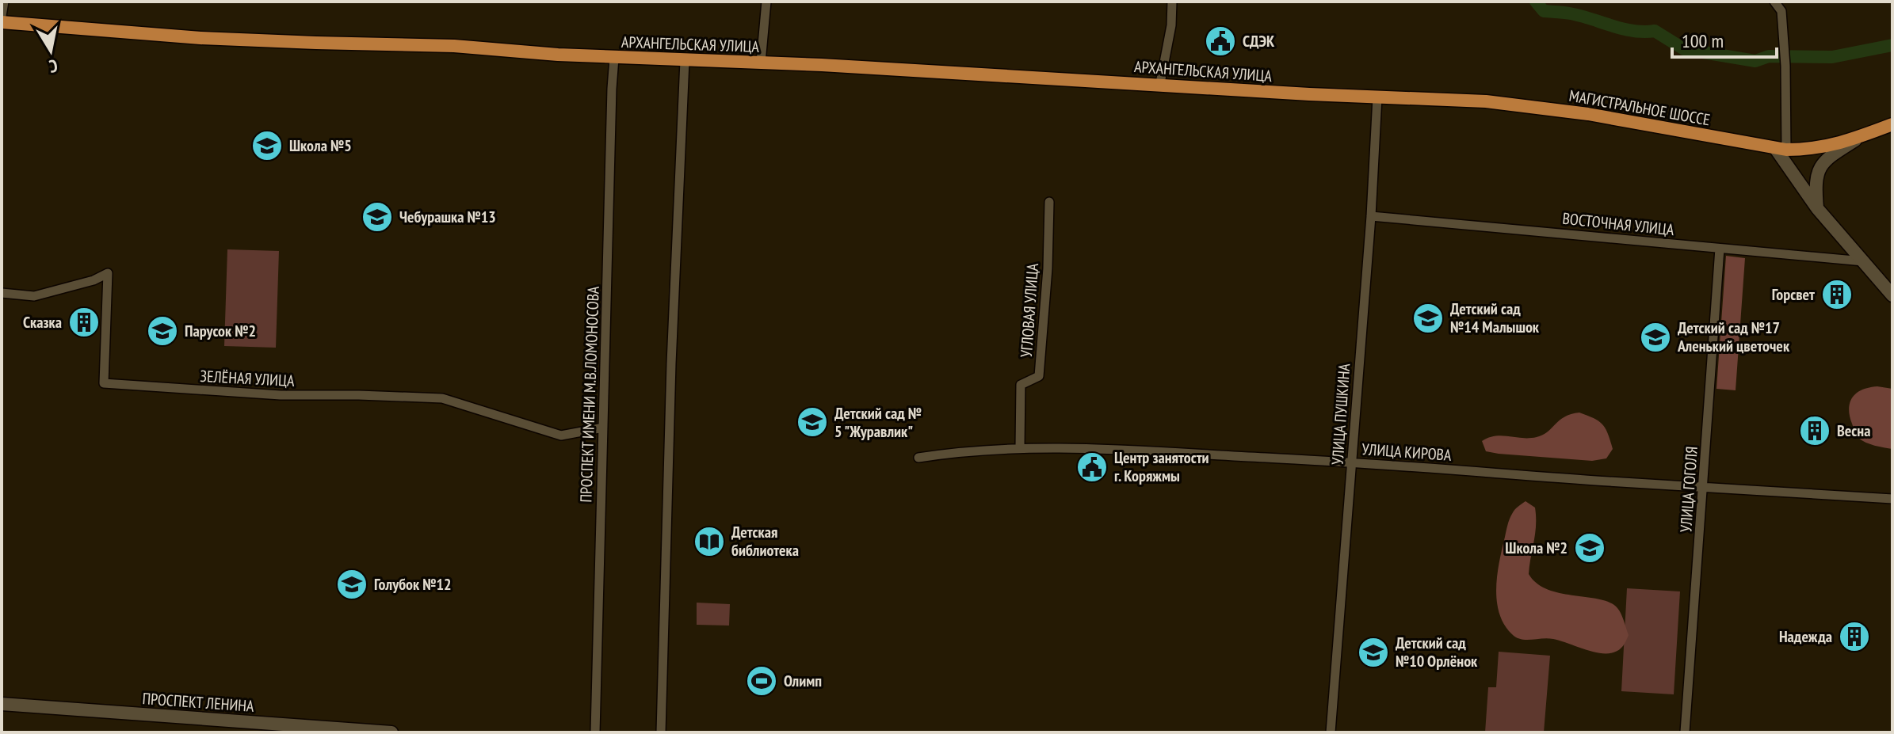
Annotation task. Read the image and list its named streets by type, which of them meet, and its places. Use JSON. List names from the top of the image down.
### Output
{
  "streets": {
    "main road": ["АРХАНГЕЛЬСКАЯ УЛИЦА", "МАГИСТРАЛЬНОЕ ШОССЕ"],
    "street": [
      "ВОСТОЧНАЯ УЛИЦА",
      "УГЛОВАЯ УЛИЦА",
      "ЗЕЛЁНАЯ УЛИЦА",
      "ПРОСПЕКТ ИМЕНИ М.В.ЛОМОНОСОВА",
      "УЛИЦА ПУШКИНА",
      "УЛИЦА КИРОВА",
      "УЛИЦА ГОГОЛЯ",
      "ПРОСПЕКТ ЛЕНИНА"
    ]
  },
  "crossings": [
    ["АРХАНГЕЛЬСКАЯ УЛИЦА", "МАГИСТРАЛЬНОЕ ШОССЕ"],
    ["АРХАНГЕЛЬСКАЯ УЛИЦА", "ПРОСПЕКТ ИМЕНИ М.В.ЛОМОНОСОВА"],
    ["АРХАНГЕЛЬСКАЯ УЛИЦА", "УЛИЦА ПУШКИНА"],
    ["МАГИСТРАЛЬНОЕ ШОССЕ", "УЛИЦА ПУШКИНА"],
    ["ВОСТОЧНАЯ УЛИЦА", "УЛИЦА ПУШКИНА"],
    ["ВОСТОЧНАЯ УЛИЦА", "УЛИЦА ГОГОЛЯ"],
    ["УГЛОВАЯ УЛИЦА", "УЛИЦА КИРОВА"],
    ["ЗЕЛЁНАЯ УЛИЦА", "ПРОСПЕКТ ИМЕНИ М.В.ЛОМОНОСОВА"],
    ["УЛИЦА ПУШКИНА", "УЛИЦА КИРОВА"],
    ["УЛИЦА КИРОВА", "УЛИЦА ГОГОЛЯ"]
  ],
  "places": {
    "public building": ["СДЭК", "Центр занятости г. Коряжмы"],
    "school or university": [
      "Школа №5",
      "Чебурашка №13",
      "Детский сад №14 Малышок",
      "Парусок №2",
      "Детский сад №17 Аленький цветочек",
      "Детский сад № 5 \"Журавлик\"",
      "Школа №2",
      "Голубок №12",
      "Детский сад №10 Орлёнок"
    ],
    "building": [
      "Горсвет",
      "Сказка",
      "Весна",
      "Надежда"
    ],
    "library": ["Детская библиотека"],
    "sports": ["Олимп"]
  },
  "scale_bar": "100 m",
  "north": "bottom"
}
